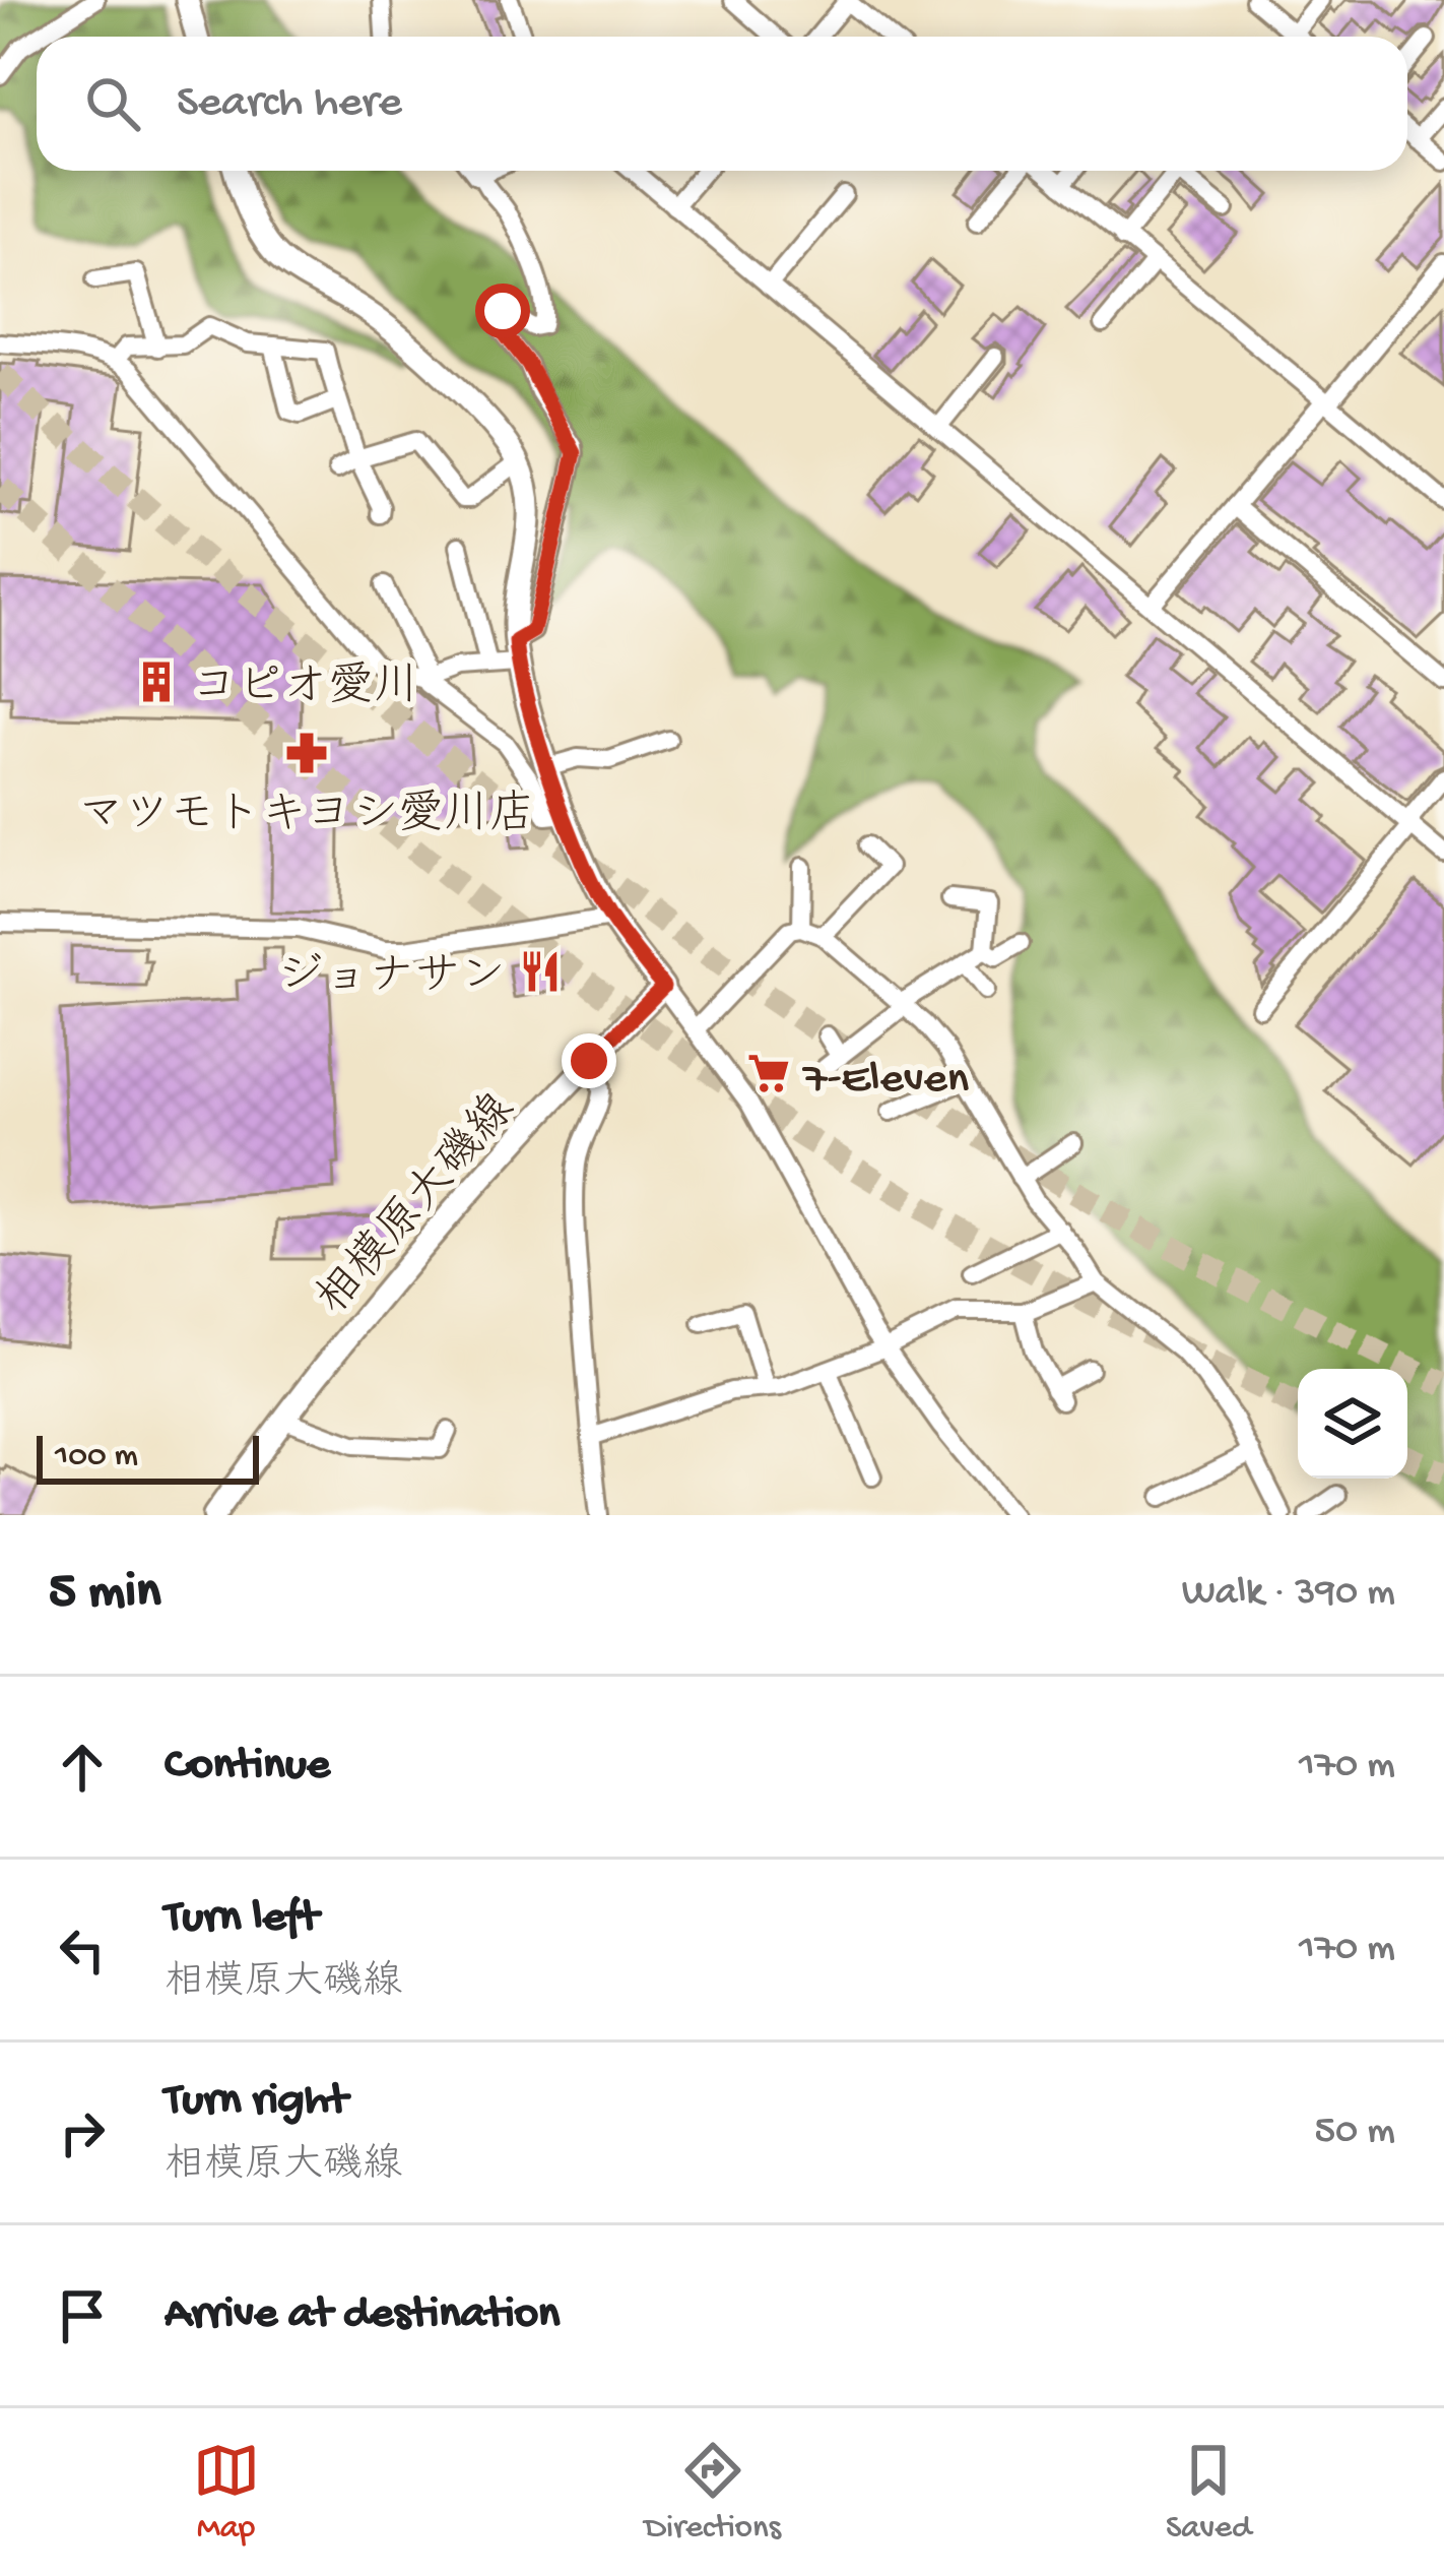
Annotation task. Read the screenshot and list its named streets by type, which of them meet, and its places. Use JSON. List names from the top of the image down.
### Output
{
  "streets": {
    "main road": ["相模原大磯線"]
  },
  "places": {
    "building": ["コピオ愛川"],
    "pharmacy": ["マツモトキヨシ愛川店"],
    "restaurant": ["ジョナサン"],
    "supermarket": ["7-Eleven"]
  },
  "scale_bar": "100 m",
  "page": {
    "search": "Search here",
    "scale": "100 m",
    "heading": ["5 min", "Walk · 390 m"],
    "list": [
      ["Continue", "170 m"],
      ["Turn left", "相模原大磯線", "170 m"],
      ["Turn right", "相模原大磯線", "50 m"],
      "Arrive at destination"
    ],
    "nav": ["Map", "Directions", "Saved"]
  }
}
